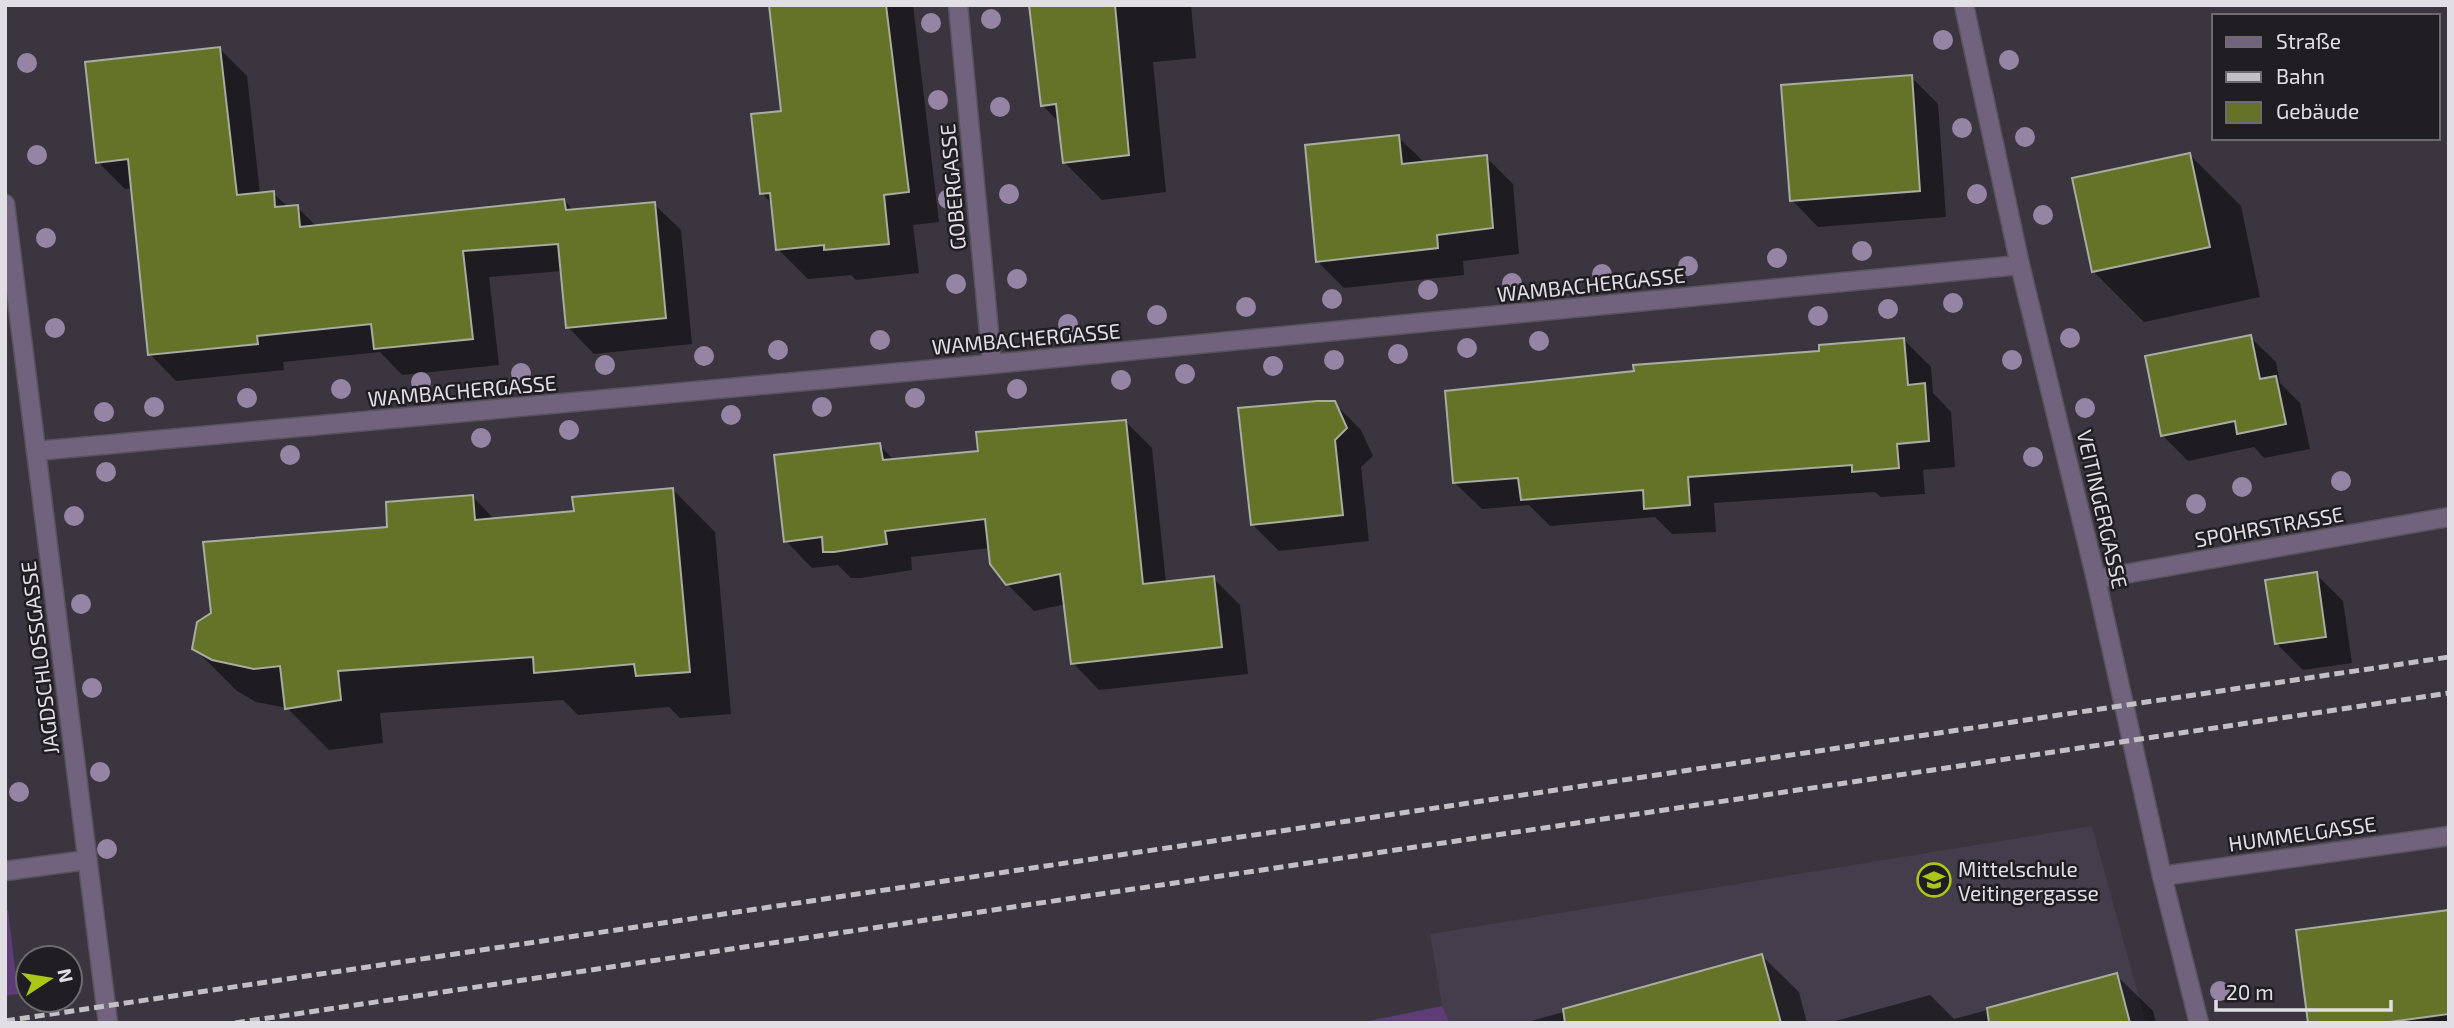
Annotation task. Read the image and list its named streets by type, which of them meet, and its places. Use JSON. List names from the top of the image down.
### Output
{
  "streets": {
    "street": [
      "GOBERGASSE",
      "WAMBACHERGASSE",
      "VEITINGERGASSE",
      "SPOHRSTRASSE",
      "JAGDSCHLOSSGASSE",
      "HUMMELGASSE"
    ]
  },
  "crossings": [
    ["GOBERGASSE", "WAMBACHERGASSE"],
    ["WAMBACHERGASSE", "VEITINGERGASSE"],
    ["WAMBACHERGASSE", "JAGDSCHLOSSGASSE"],
    ["VEITINGERGASSE", "SPOHRSTRASSE"],
    ["VEITINGERGASSE", "HUMMELGASSE"]
  ],
  "places": {
    "school or university": ["Mittelschule Veitingergasse"]
  },
  "legend": ["Straße", "Bahn", "Gebäude"],
  "scale_bar": "20 m",
  "north": "right"
}
